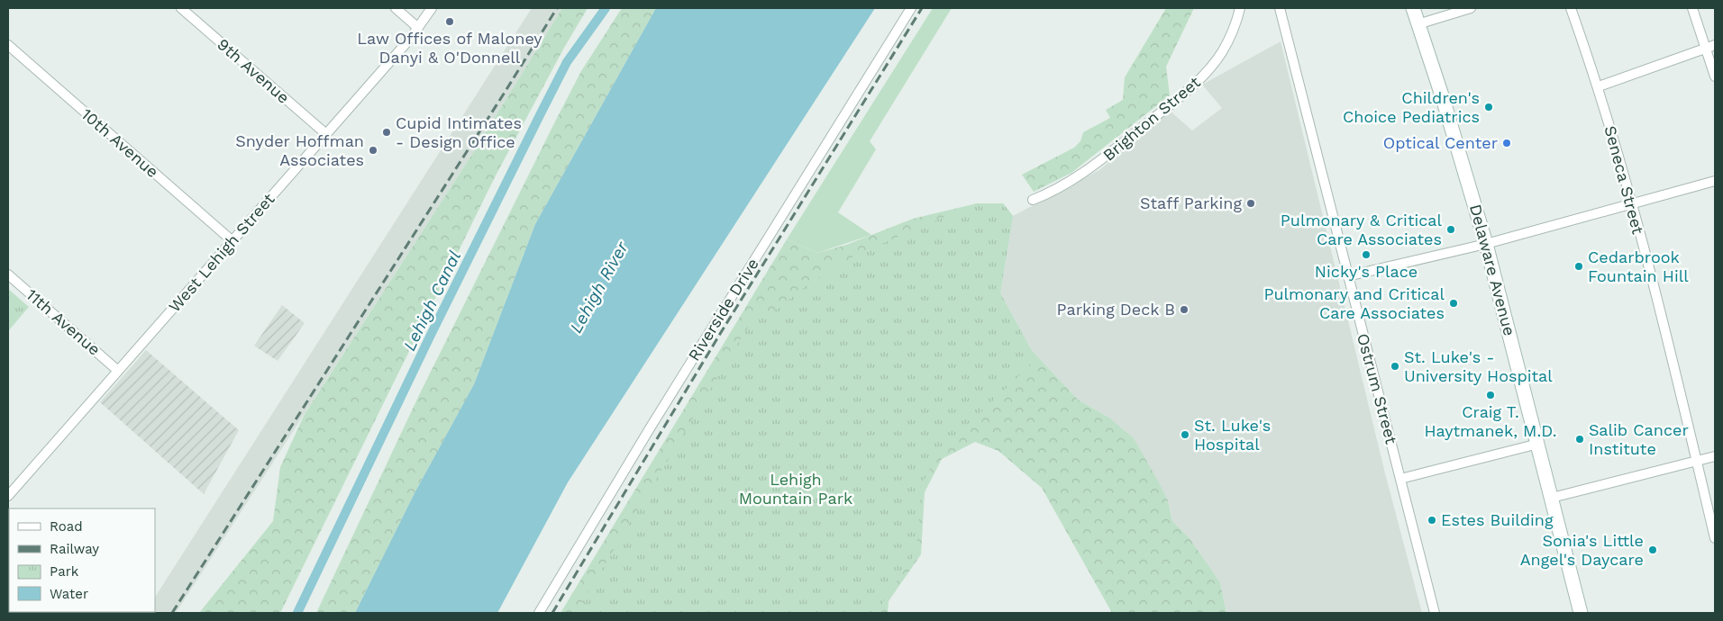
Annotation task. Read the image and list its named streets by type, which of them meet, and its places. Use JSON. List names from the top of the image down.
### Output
{
  "streets": {
    "main road": ["Delaware Avenue"],
    "street": [
      "9th Avenue",
      "Brighton Street",
      "10th Avenue",
      "Seneca Street",
      "West Lehigh Street",
      "Riverside Drive",
      "11th Avenue",
      "Ostrum Street"
    ]
  },
  "crossings": [
    ["9th Avenue", "West Lehigh Street"],
    ["10th Avenue", "West Lehigh Street"],
    ["West Lehigh Street", "11th Avenue"]
  ],
  "water": ["Lehigh River", "Lehigh Canal"],
  "parks": ["Lehigh Mountain Park"],
  "places": [
    "Law Offices of Maloney Danyi & O'Donnell",
    "Children's Choice Pediatrics",
    "Cupid Intimates - Design Office",
    "Optical Center",
    "Snyder Hoffman Associates",
    "Staff Parking",
    "Pulmonary & Critical Care Associates",
    "Nicky's Place",
    "Cedarbrook Fountain Hill",
    "Pulmonary and Critical Care Associates",
    "Parking Deck B",
    "St. Luke's - University Hospital",
    "Craig T. Haytmanek, M.D.",
    "St. Luke's Hospital",
    "Salib Cancer Institute",
    "Estes Building",
    "Sonia's Little Angel's Daycare"
  ],
  "legend": [
    "Road",
    "Railway",
    "Park",
    "Water"
  ]
}
